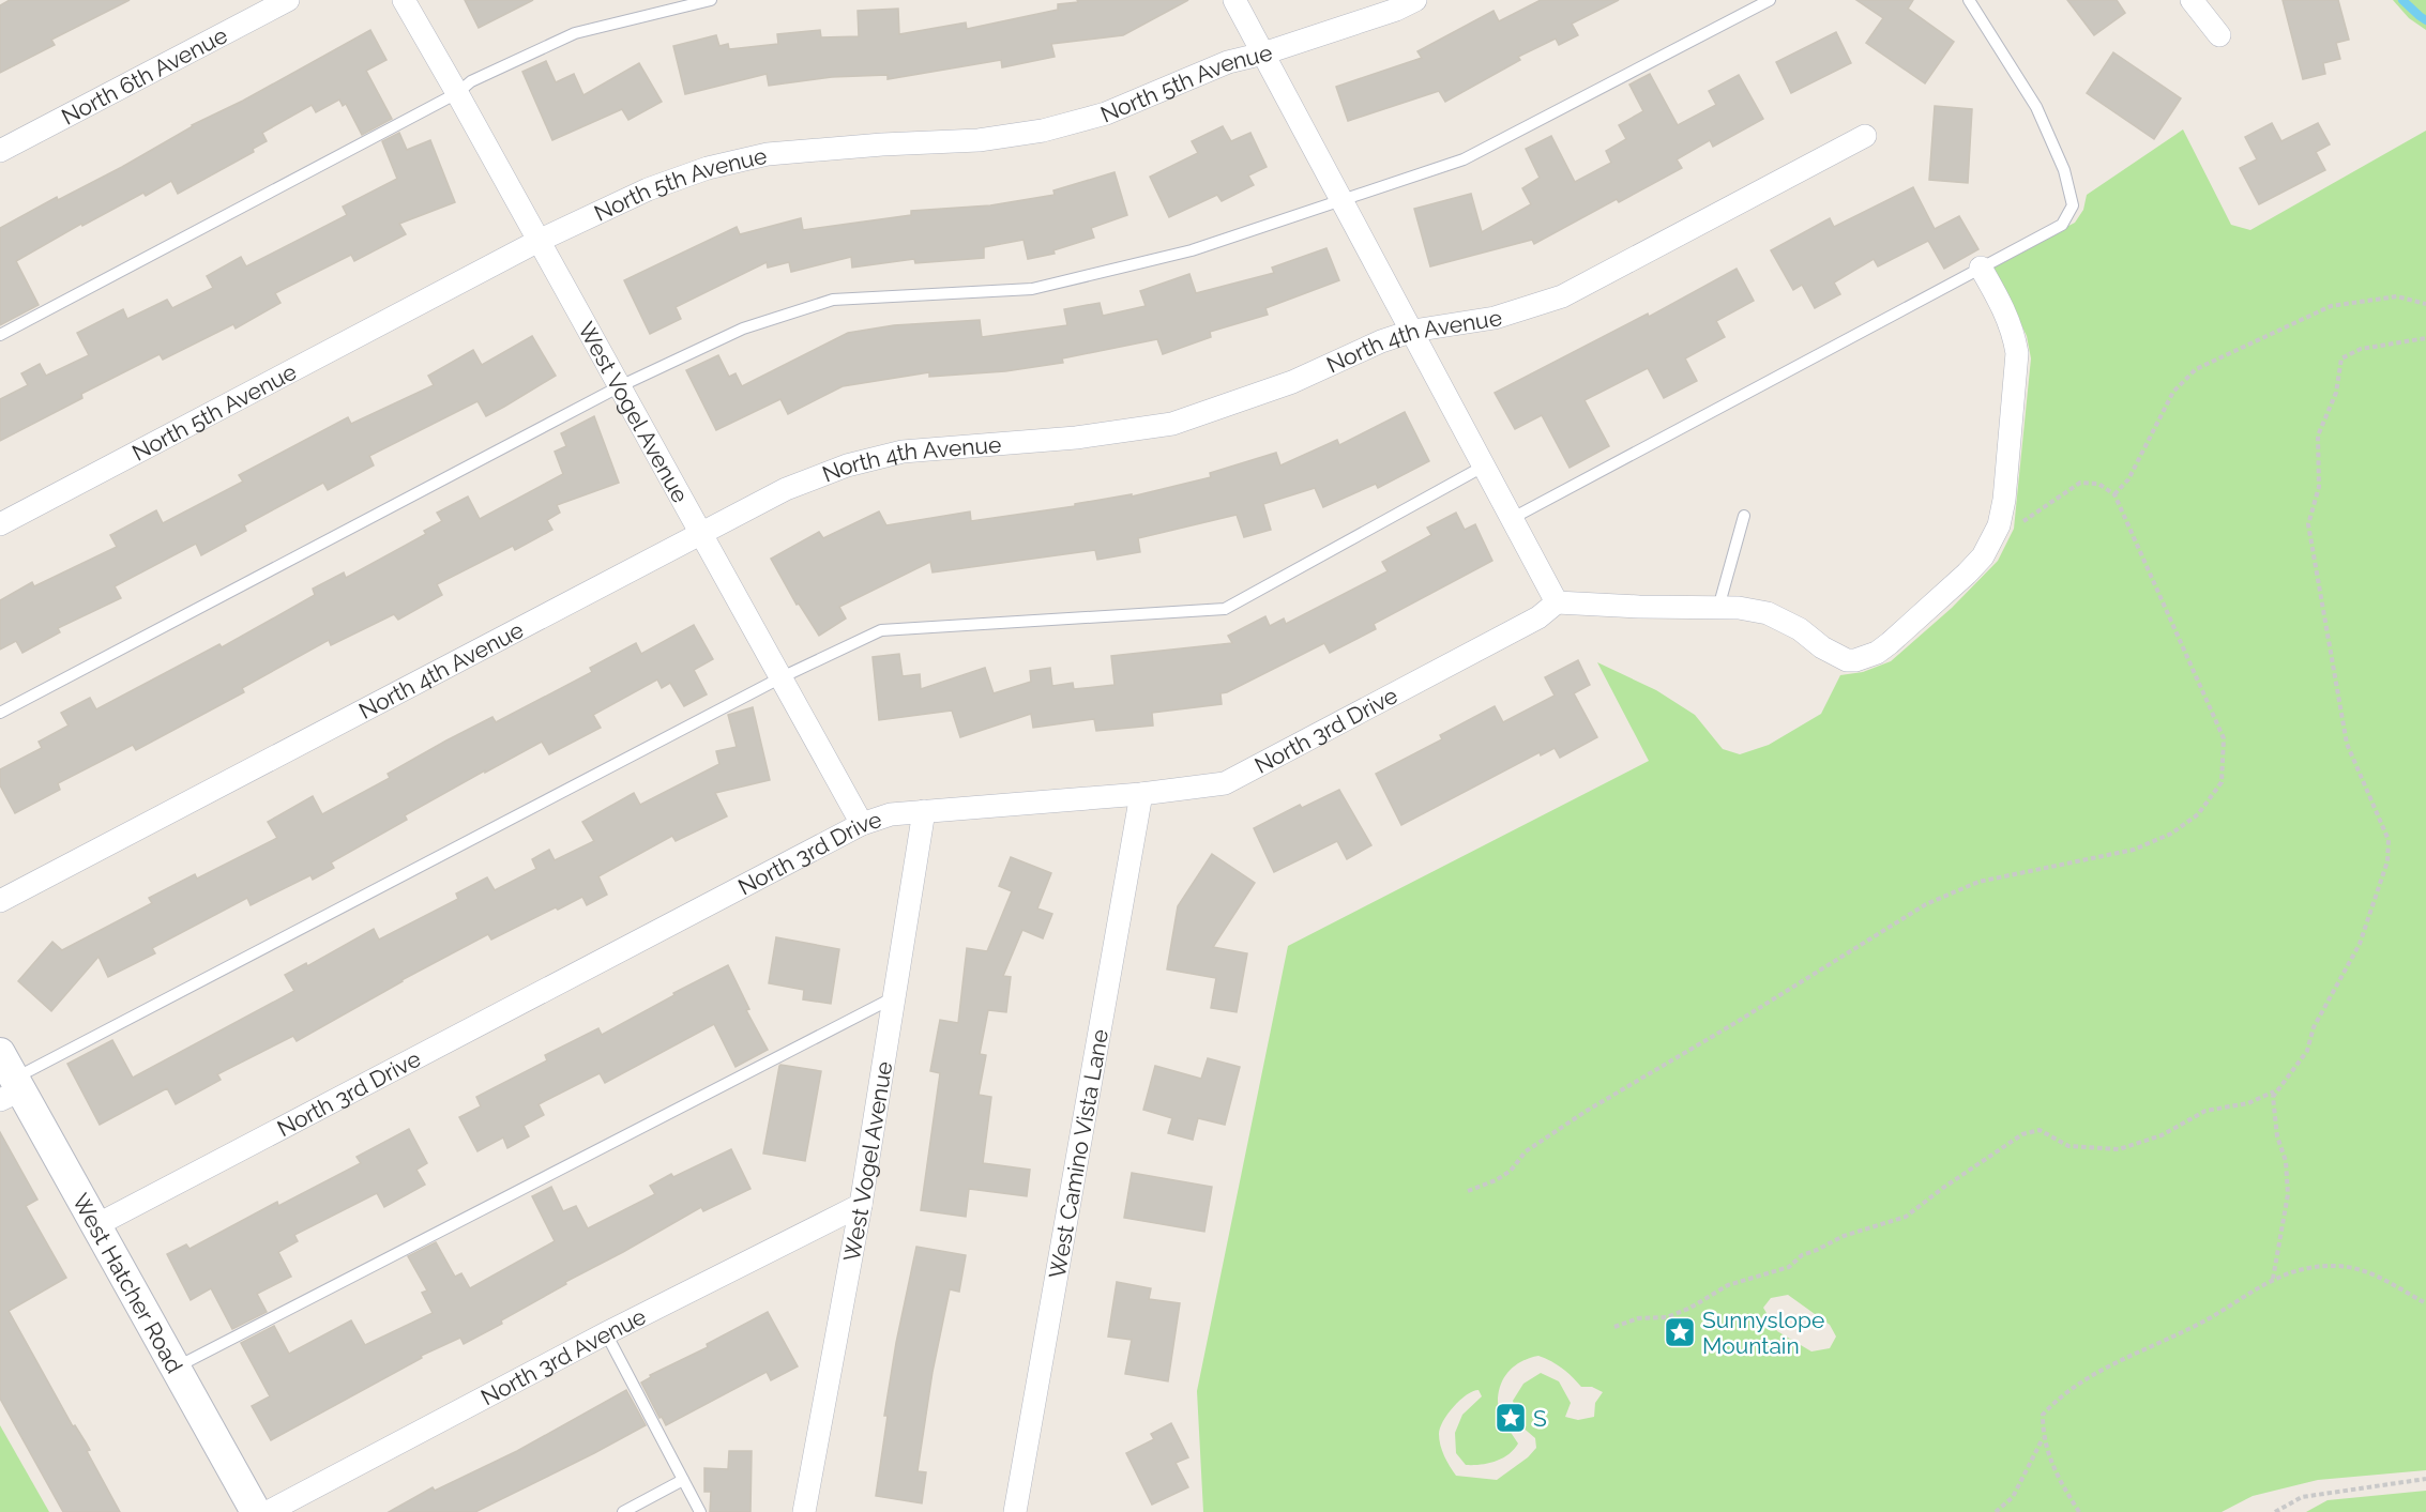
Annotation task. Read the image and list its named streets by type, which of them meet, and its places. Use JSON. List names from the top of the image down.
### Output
{
  "streets": {
    "street": [
      "North 6th Avenue",
      "North 5th Avenue",
      "North 4th Avenue",
      "West Vogel Avenue",
      "North 3rd Drive",
      "West Camino Vista Lane",
      "West Hatcher Road",
      "North 3rd Avenue"
    ]
  },
  "crossings": [
    ["North 5th Avenue", "West Vogel Avenue"],
    ["North 4th Avenue", "West Vogel Avenue"],
    ["West Vogel Avenue", "North 3rd Drive"],
    ["West Vogel Avenue", "North 3rd Avenue"],
    ["North 3rd Drive", "West Camino Vista Lane"],
    ["North 3rd Drive", "West Hatcher Road"]
  ],
  "places": {
    "place": ["Sunnyslope Mountain", "S"]
  }
}
